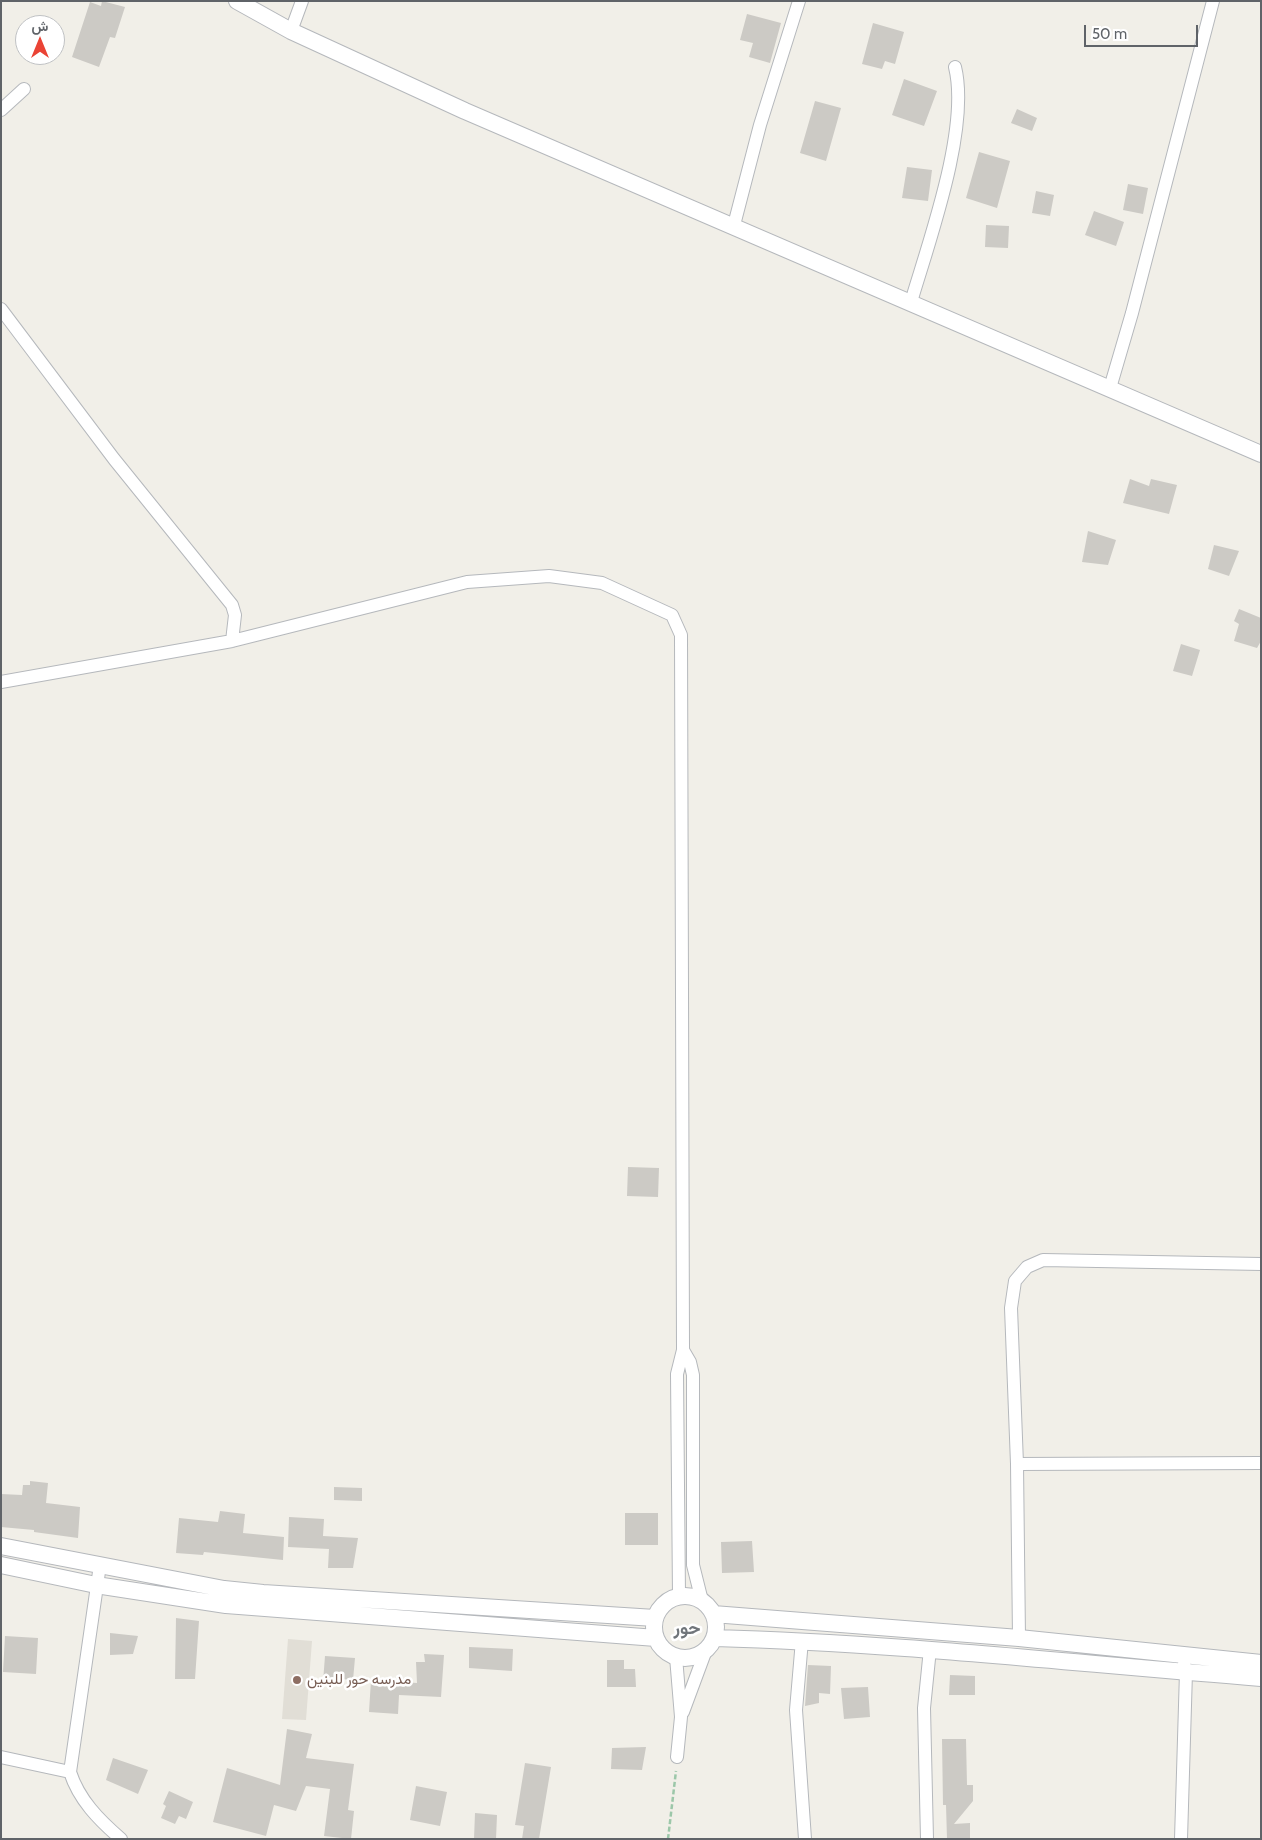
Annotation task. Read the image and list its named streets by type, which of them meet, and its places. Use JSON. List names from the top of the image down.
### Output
{
  "districts": ["حور"],
  "places": ["مدرسه حور للبنين"],
  "scale_bar": "50 m",
  "north": "top"
}
